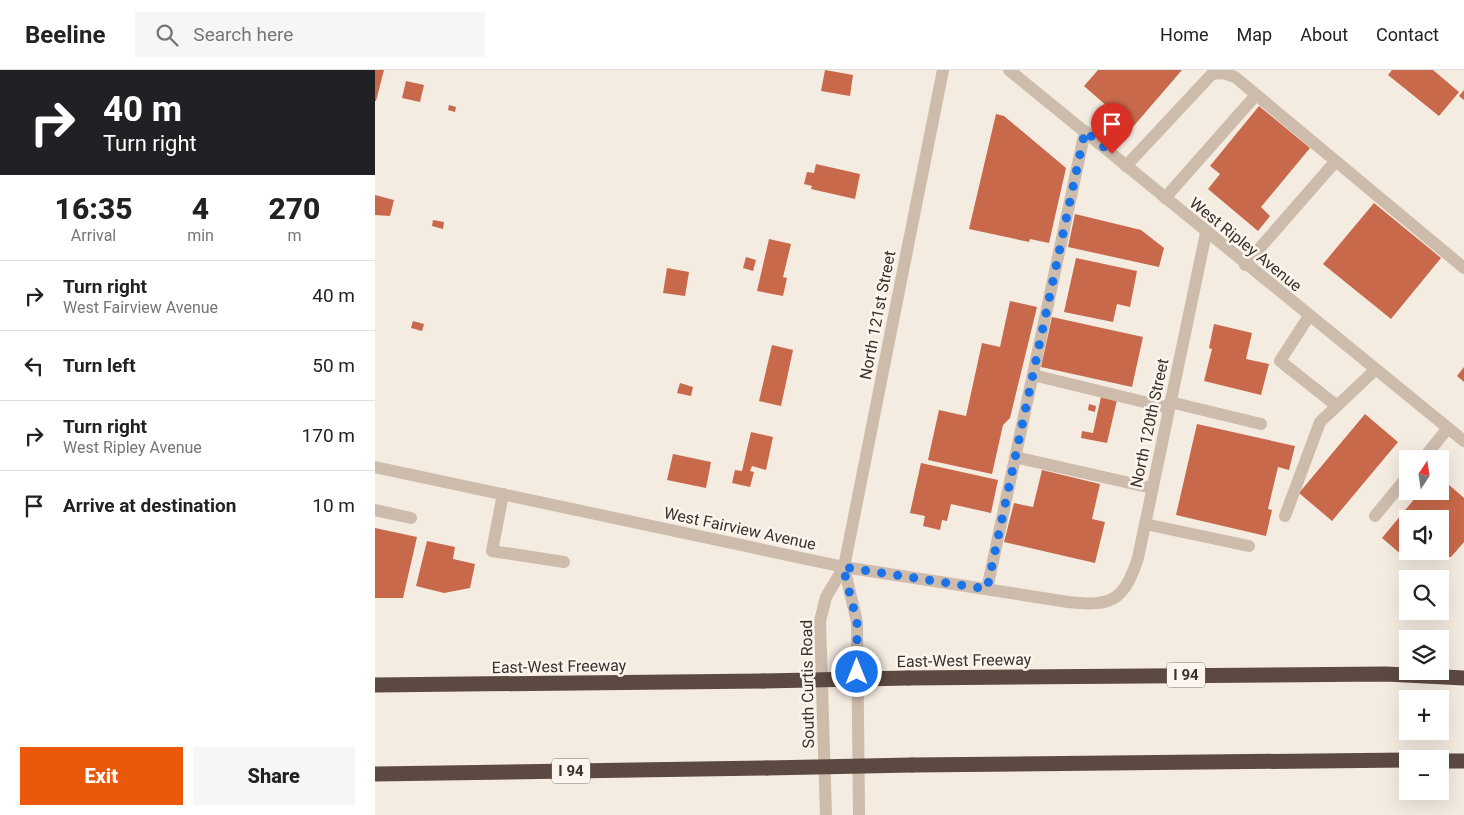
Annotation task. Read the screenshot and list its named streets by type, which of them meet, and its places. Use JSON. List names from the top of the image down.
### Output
{
  "streets": {
    "highway": ["East-West Freeway", "I 94"],
    "street": [
      "West Ripley Avenue",
      "North 121st Street",
      "North 120th Street",
      "West Fairview Avenue",
      "South Curtis Road"
    ]
  },
  "crossings": [
    ["West Ripley Avenue", "North 120th Street"],
    ["North 121st Street", "West Fairview Avenue"],
    ["North 121st Street", "South Curtis Road"],
    ["North 120th Street", "West Fairview Avenue"],
    ["West Fairview Avenue", "South Curtis Road"]
  ],
  "north": "top",
  "page": {
    "header": "Beeline",
    "search": "Search here",
    "nav": [
      "Home",
      "Map",
      "About",
      "Contact"
    ],
    "turn": ["40 m", "Turn right"],
    "eta": [
      "16:35",
      "Arrival",
      "4",
      "min",
      "270",
      "m"
    ],
    "list": [
      {
        "name": "Turn right",
        "note": "West Fairview Avenue",
        "value": "40 m"
      },
      {
        "name": "Turn left",
        "value": "50 m"
      },
      {
        "name": "Turn right",
        "note": "West Ripley Avenue",
        "value": "170 m"
      },
      {
        "name": "Arrive at destination",
        "value": "10 m"
      }
    ],
    "map_buttons": ["+", "−"],
    "buttons": ["Exit", "Share"]
  }
}
